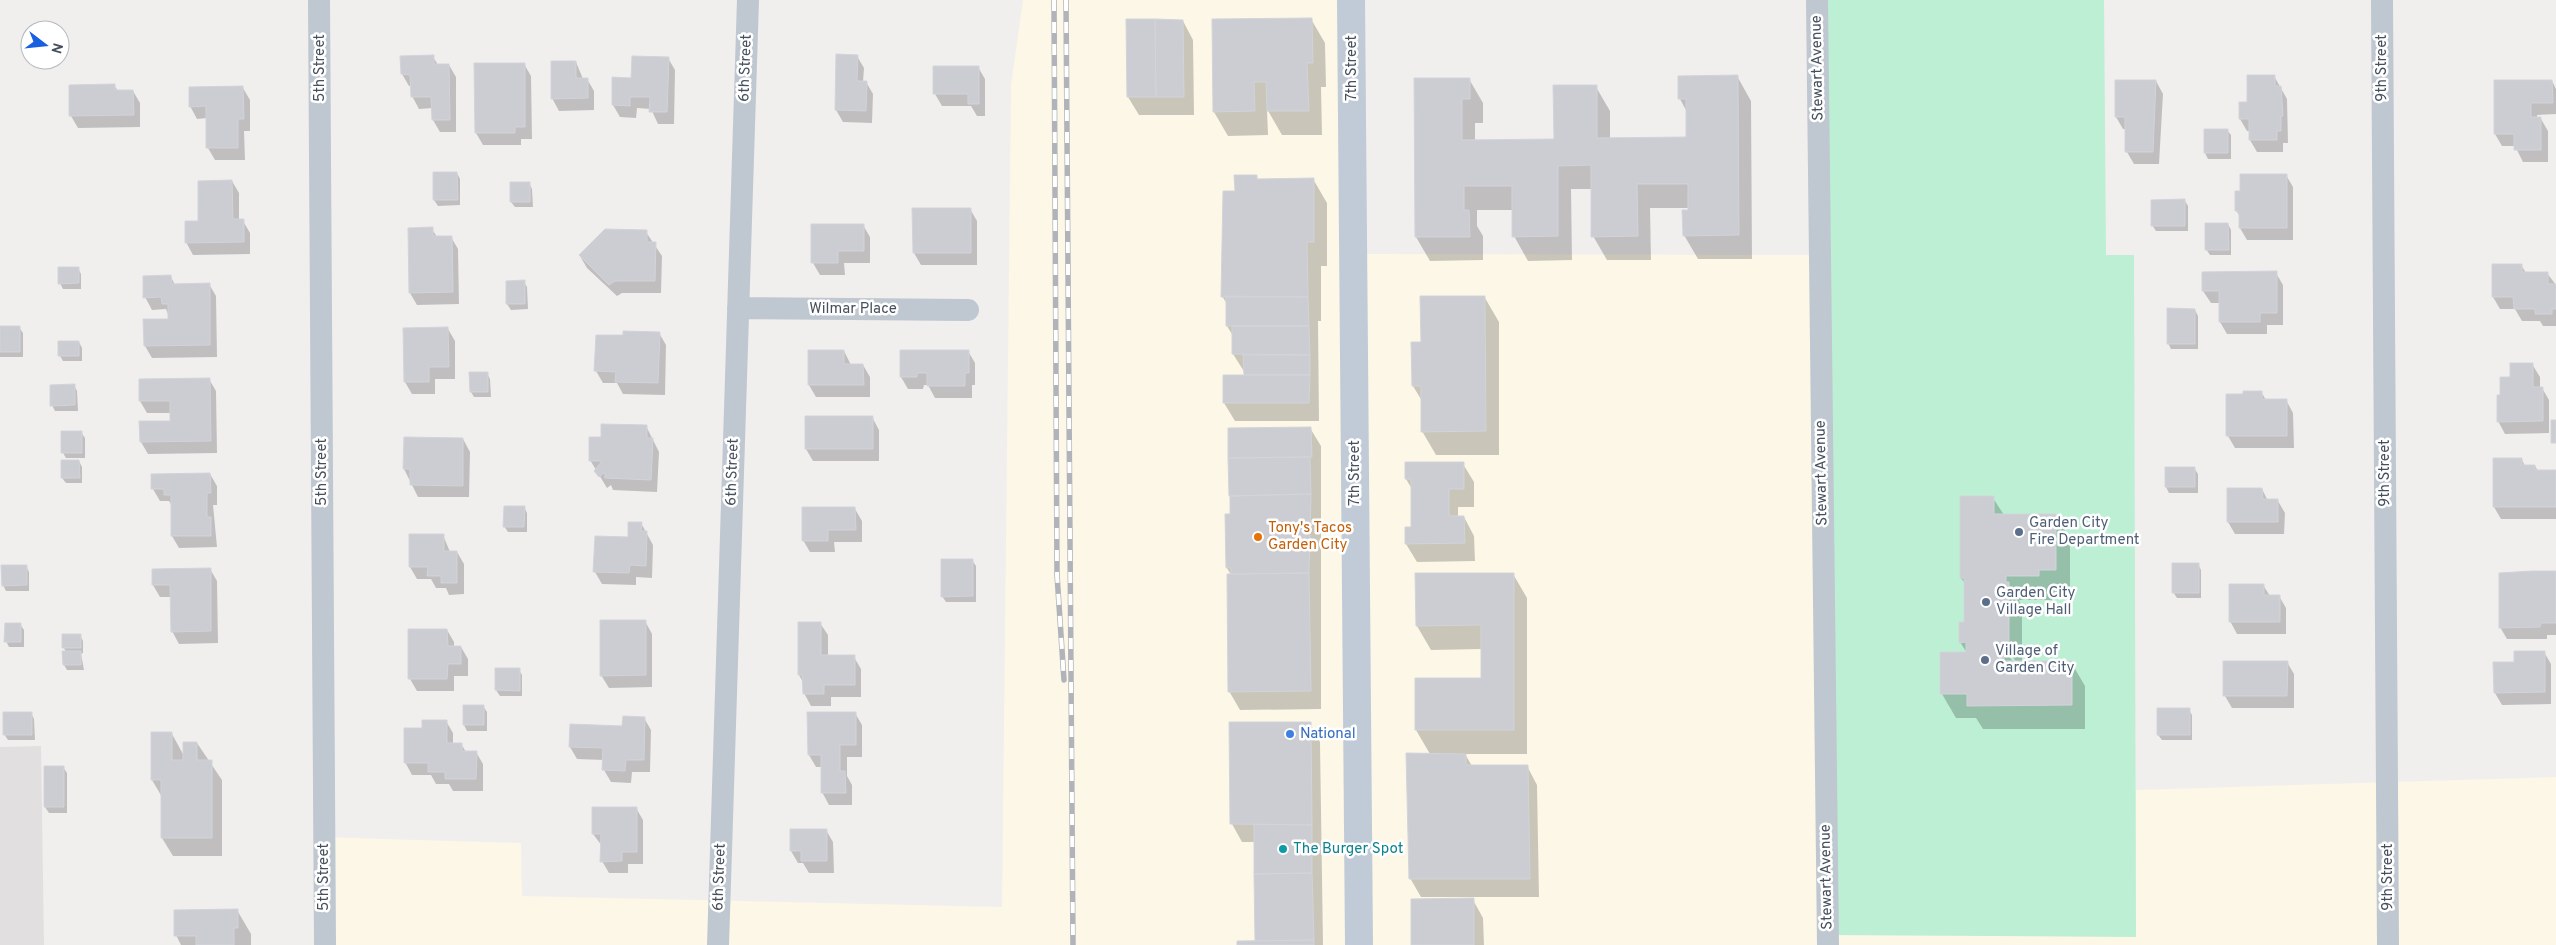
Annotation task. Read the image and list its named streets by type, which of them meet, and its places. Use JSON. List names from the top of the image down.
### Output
{
  "streets": {
    "street": [
      "5th Street",
      "6th Street",
      "7th Street",
      "Stewart Avenue",
      "9th Street",
      "Wilmar Place"
    ]
  },
  "crossings": [
    ["6th Street", "Wilmar Place"]
  ],
  "places": [
    "Garden City Fire Department",
    "Tony's Tacos Garden City",
    "Garden City Village Hall",
    "Village of Garden City",
    "National",
    "The Burger Spot"
  ],
  "north": "right"
}
